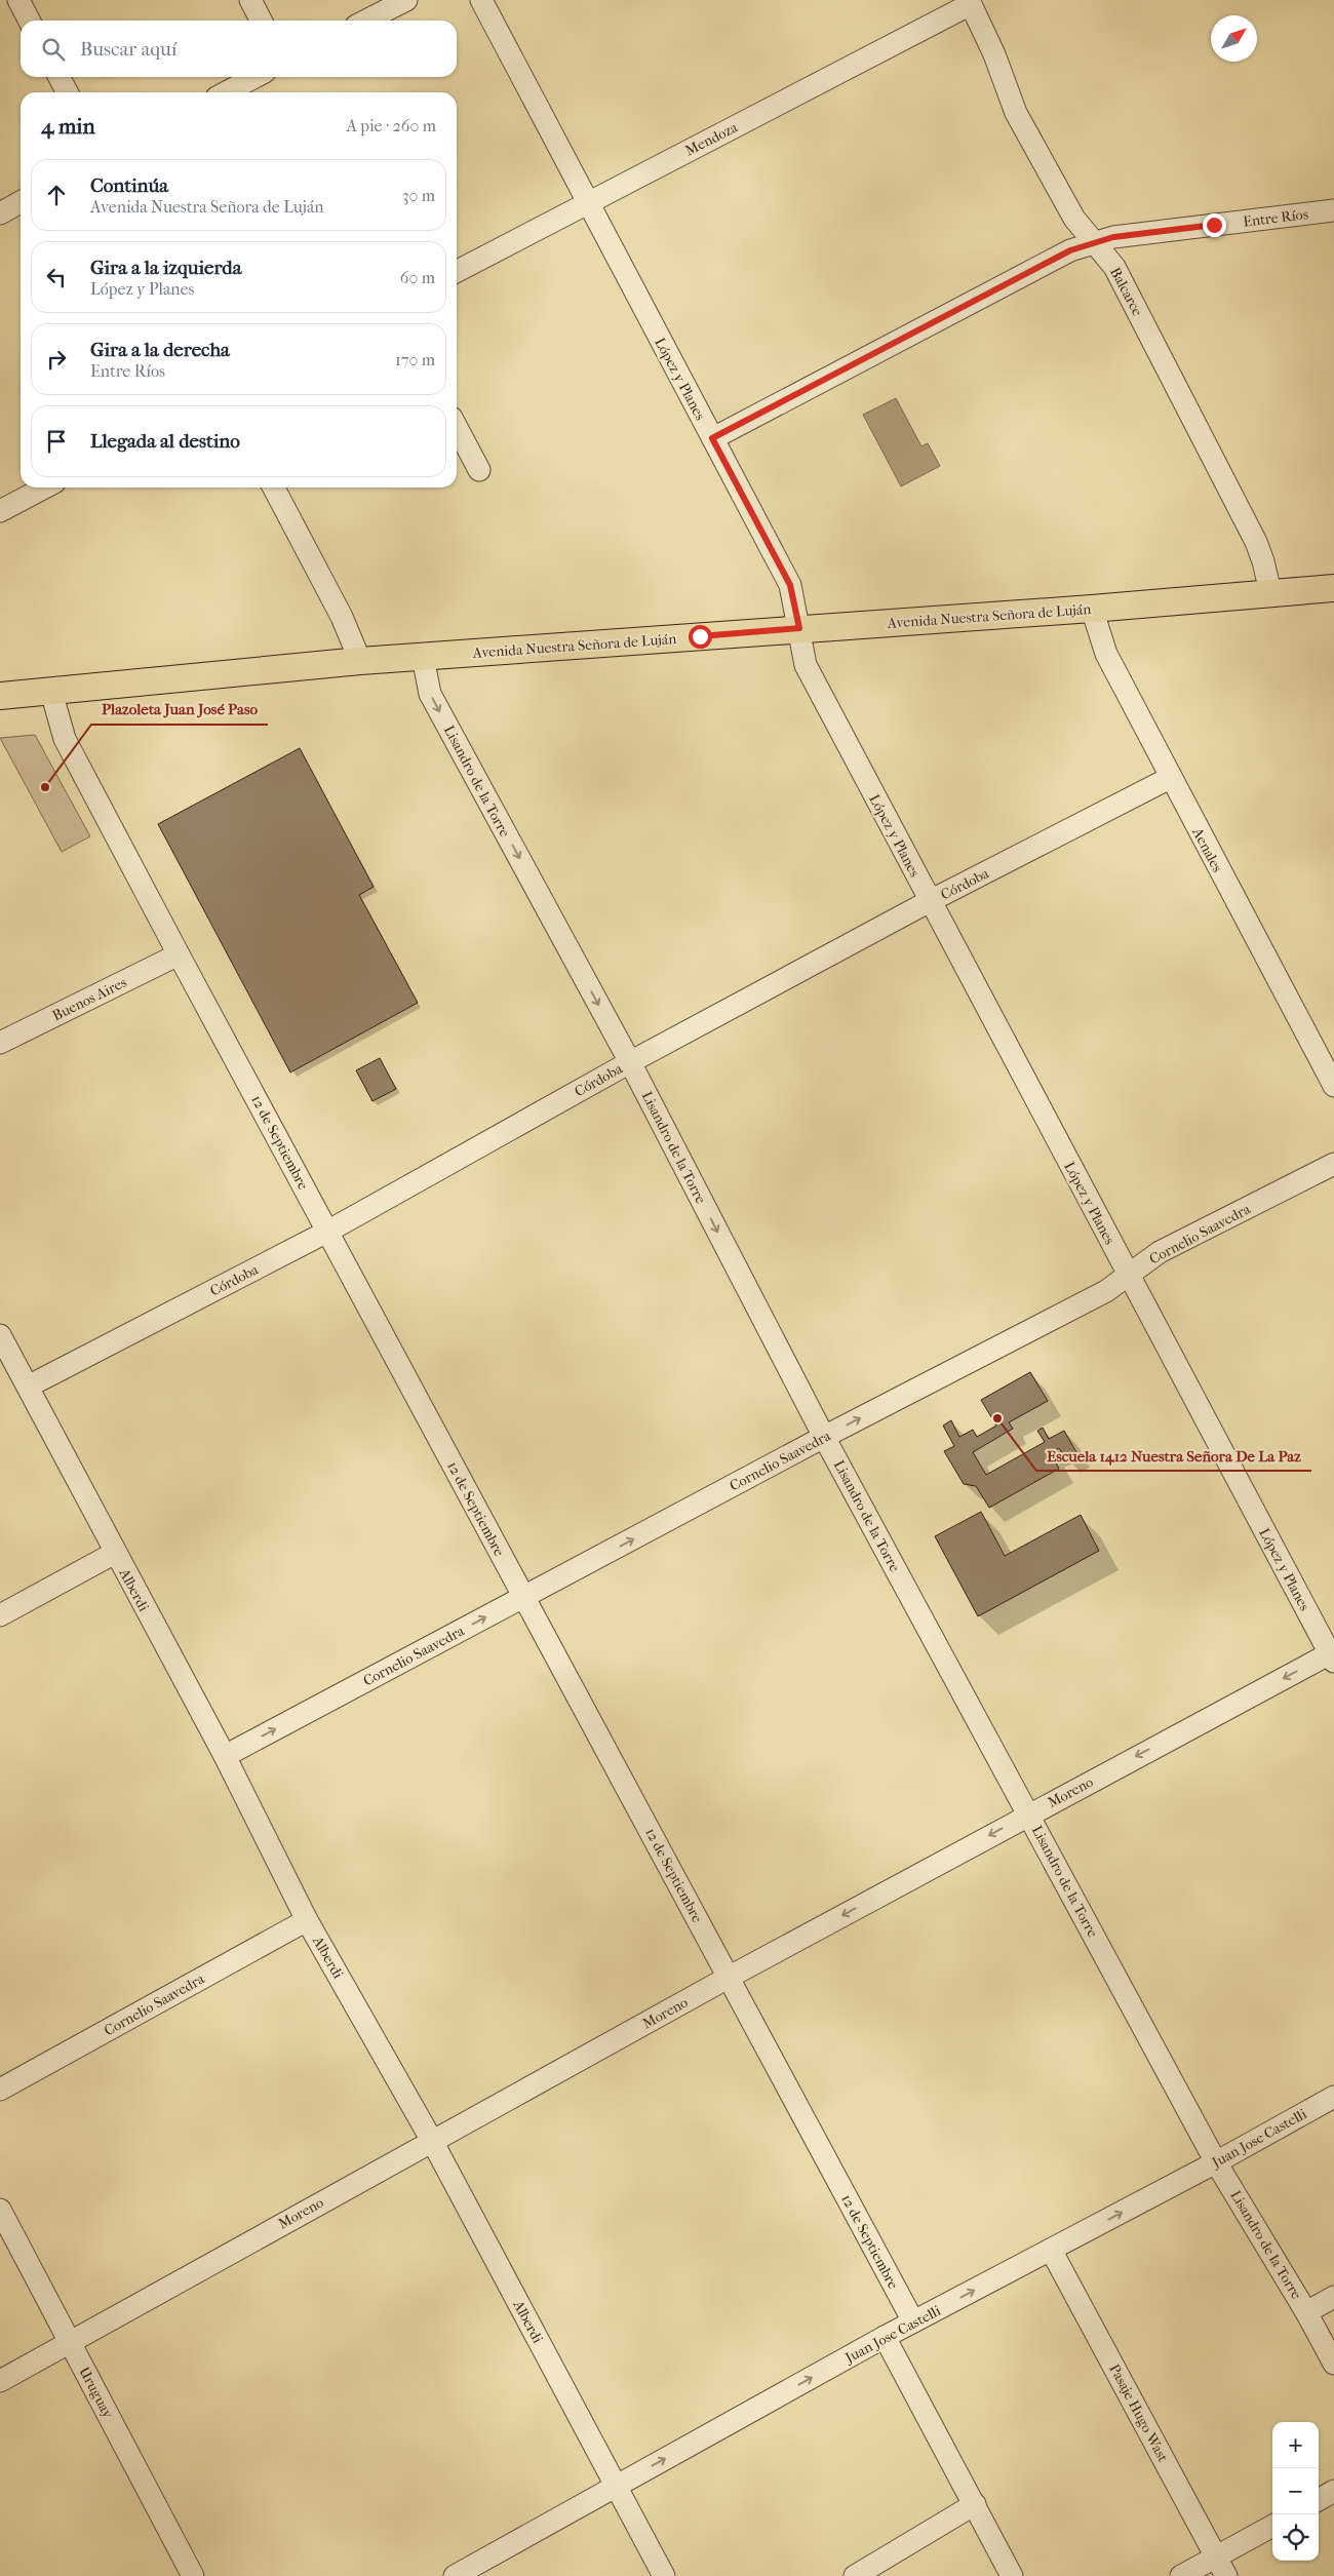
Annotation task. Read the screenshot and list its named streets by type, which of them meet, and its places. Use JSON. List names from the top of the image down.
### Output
{
  "streets": {
    "main road": ["Avenida Nuestra Señora de Luján"],
    "street": [
      "Mendoza",
      "Entre Ríos",
      "Balcarce",
      "López y Planes",
      "Lisandro de la Torre",
      "Aenales",
      "Córdoba",
      "Buenos Aires",
      "12 de Septiembre",
      "Cornelio Saavedra",
      "Alberdi",
      "Moreno",
      "Juan Jose Castelli",
      "Uruguay",
      "Pasaje Hugo Wast"
    ]
  },
  "crossings": [
    ["Mendoza", "Balcarce"],
    ["Mendoza", "López y Planes"],
    ["Entre Ríos", "Balcarce"],
    ["Entre Ríos", "López y Planes"],
    ["Balcarce", "Avenida Nuestra Señora de Luján"],
    ["López y Planes", "Avenida Nuestra Señora de Luján"],
    ["López y Planes", "Córdoba"],
    ["López y Planes", "Cornelio Saavedra"],
    ["López y Planes", "Moreno"],
    ["Avenida Nuestra Señora de Luján", "Lisandro de la Torre"],
    ["Avenida Nuestra Señora de Luján", "Aenales"],
    ["Avenida Nuestra Señora de Luján", "12 de Septiembre"],
    ["Lisandro de la Torre", "Córdoba"],
    ["Lisandro de la Torre", "Cornelio Saavedra"],
    ["Lisandro de la Torre", "Moreno"],
    ["Lisandro de la Torre", "Juan Jose Castelli"],
    ["Aenales", "Córdoba"],
    ["Córdoba", "12 de Septiembre"],
    ["Córdoba", "Alberdi"],
    ["Buenos Aires", "12 de Septiembre"],
    ["12 de Septiembre", "Cornelio Saavedra"],
    ["12 de Septiembre", "Moreno"],
    ["12 de Septiembre", "Juan Jose Castelli"],
    ["Cornelio Saavedra", "Alberdi"],
    ["Alberdi", "Moreno"],
    ["Alberdi", "Juan Jose Castelli"],
    ["Moreno", "Uruguay"],
    ["Juan Jose Castelli", "Pasaje Hugo Wast"]
  ],
  "one_way": [
    "Lisandro de la Torre",
    "Cornelio Saavedra",
    "Moreno",
    "Juan Jose Castelli"
  ],
  "places": ["Plazoleta Juan José Paso", "Escuela 1412 Nuestra Señora De La Paz"],
  "north": "top right",
  "page": {
    "search": "Buscar aquí",
    "heading": ["4 min", "A pie · 260 m"],
    "list": [
      ["Continúa", "Avenida Nuestra Señora de Luján", "30 m"],
      ["Gira a la izquierda", "López y Planes", "60 m"],
      ["Gira a la derecha", "Entre Ríos", "170 m"],
      "Llegada al destino"
    ],
    "map_buttons": ["+", "−"]
  }
}
